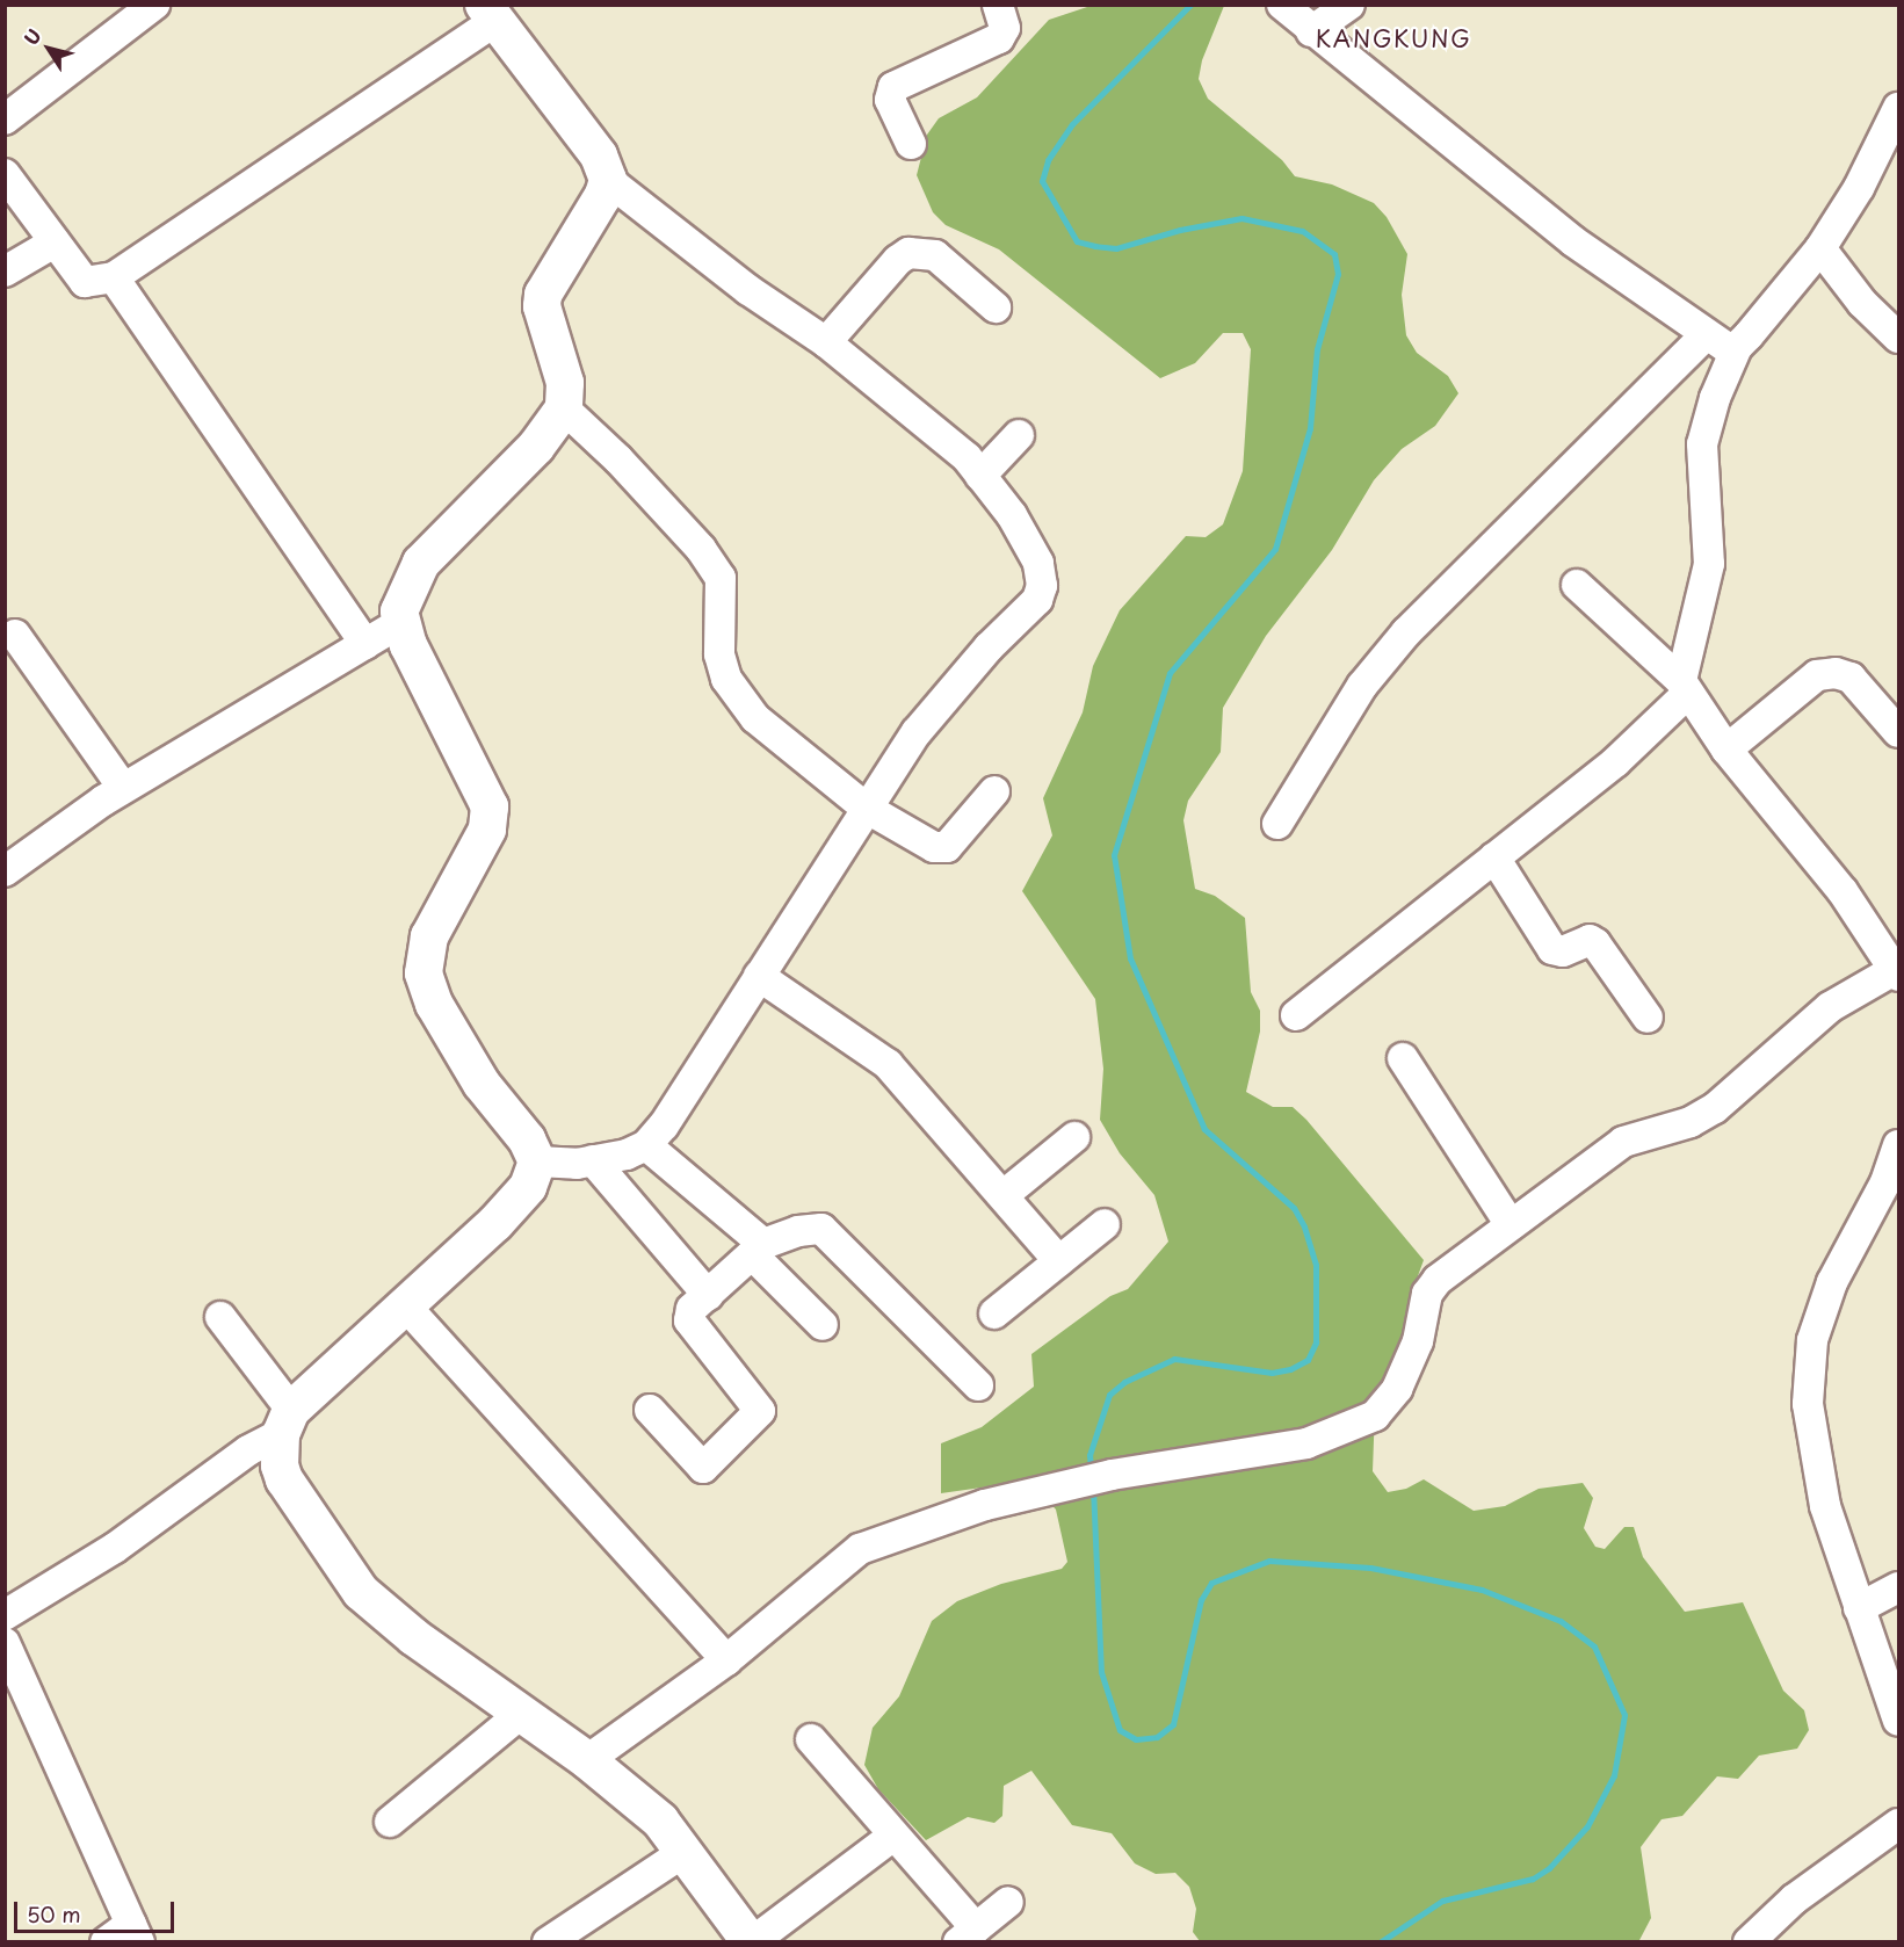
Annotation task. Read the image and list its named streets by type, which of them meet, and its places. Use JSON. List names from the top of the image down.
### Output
{
  "districts": ["KANGKUNG"],
  "scale_bar": "50 m",
  "north": "top left"
}
